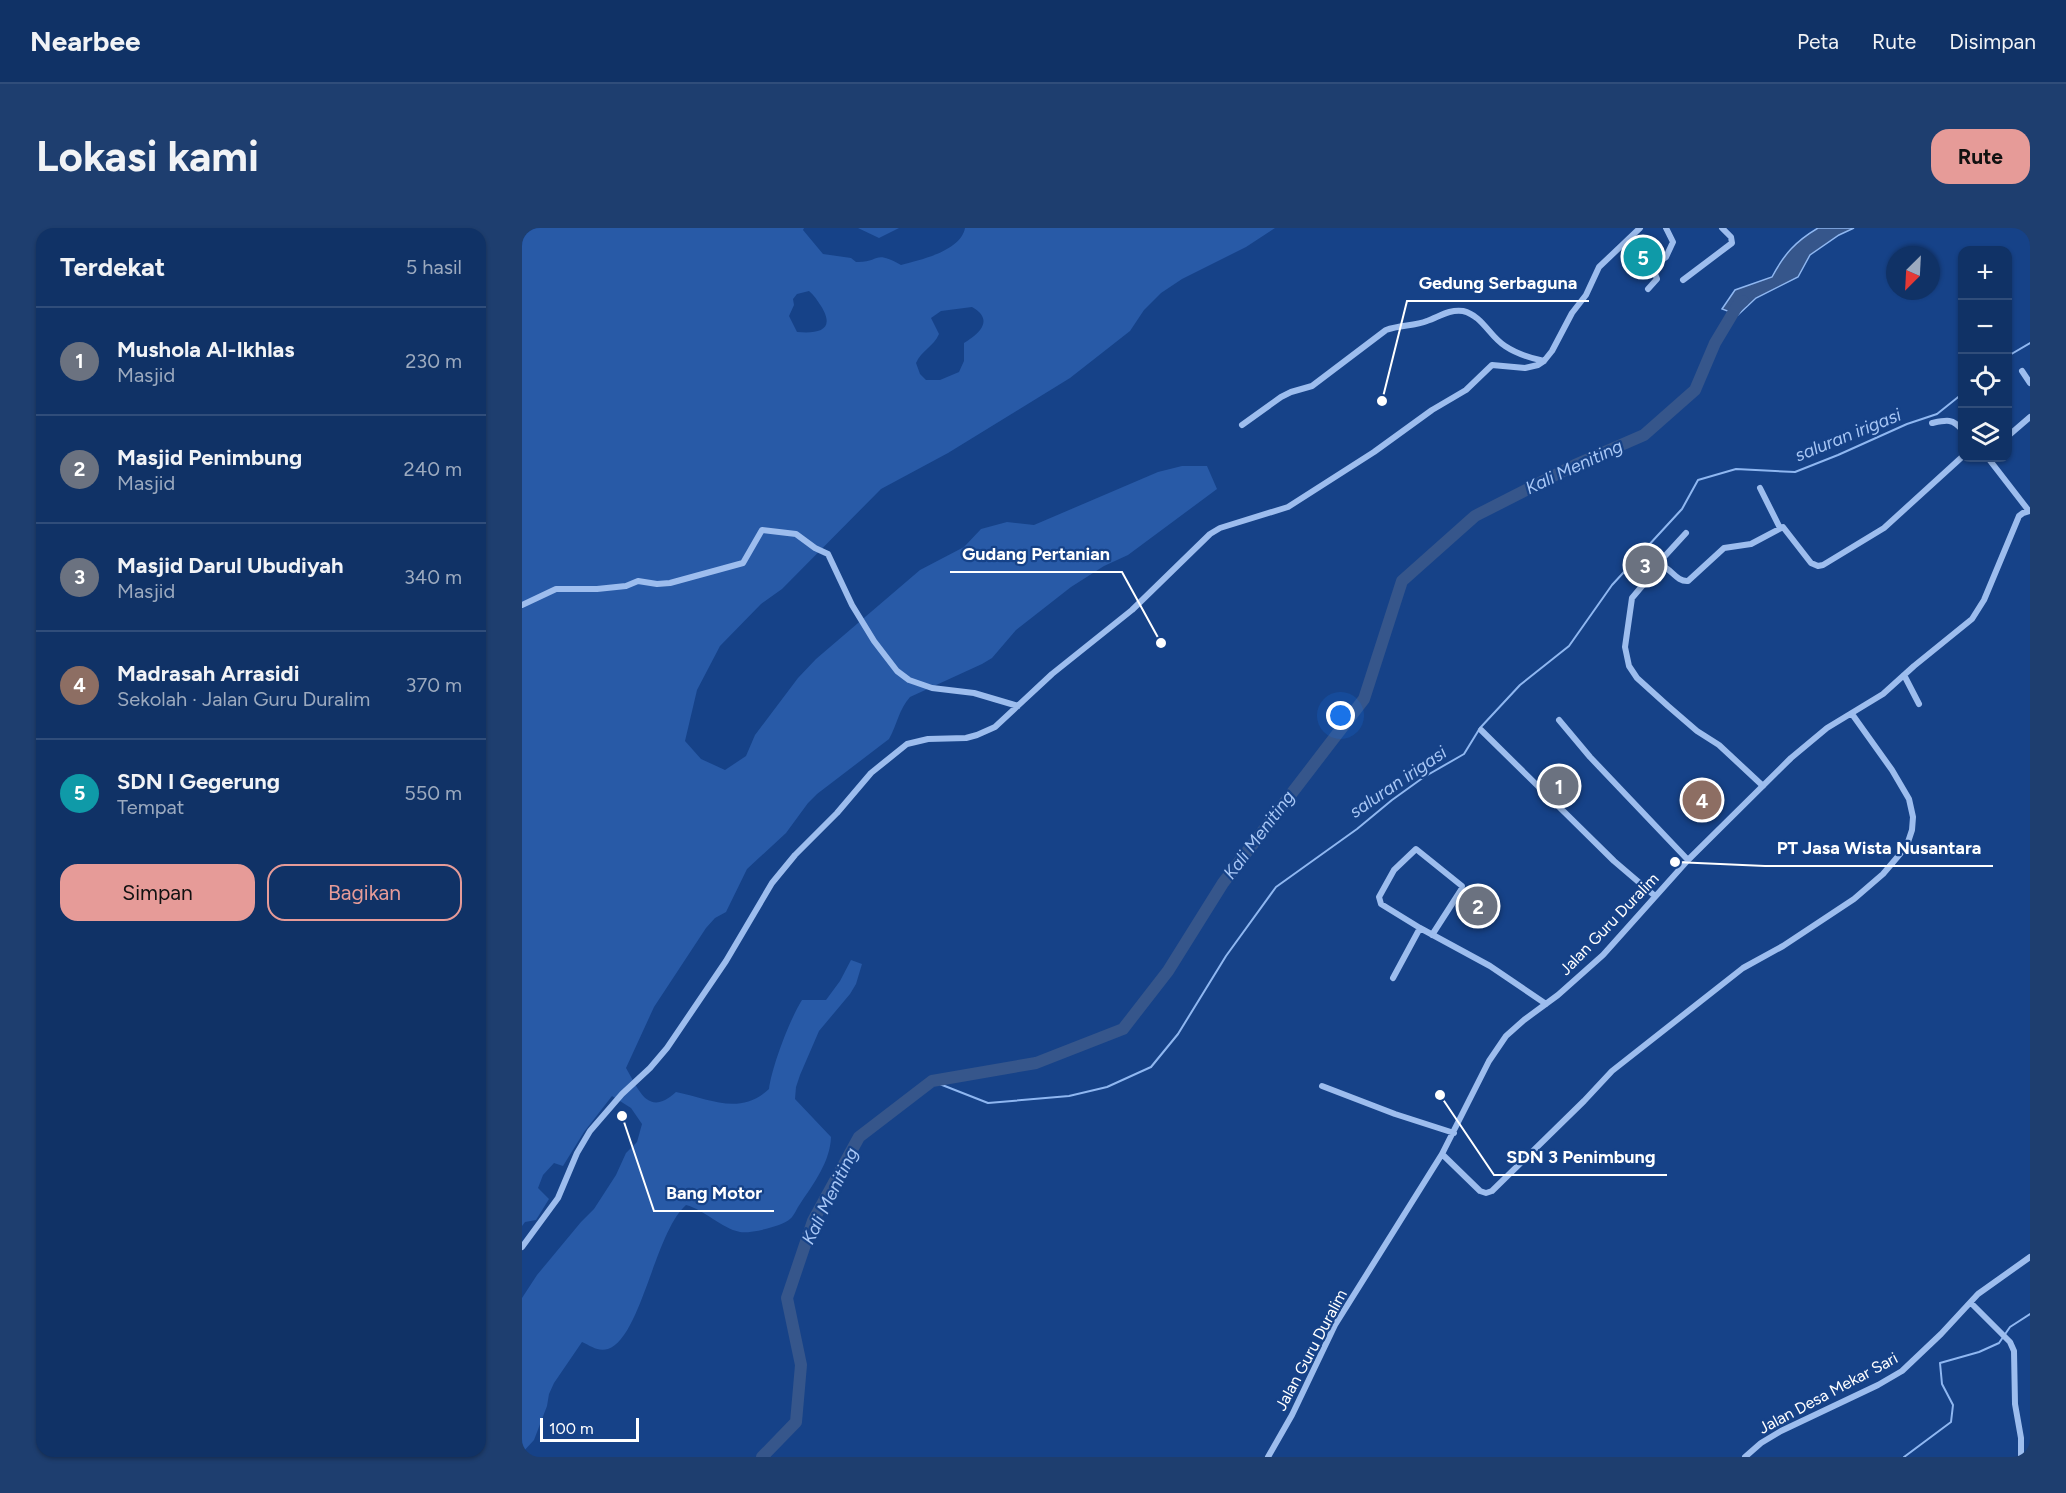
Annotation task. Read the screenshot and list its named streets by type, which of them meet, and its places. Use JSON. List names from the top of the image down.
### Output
{
  "streets": {
    "street": ["Jalan Guru Duralim", "Jalan Desa Mekar Sari"]
  },
  "water": ["saluran irigasi", "Kali Meniting"],
  "places": [
    "Gedung Serbaguna",
    "Gudang Pertanian",
    "PT Jasa Wista Nusantara",
    "SDN 3 Penimbung",
    "Bang Motor"
  ],
  "scale_bar": "100 m",
  "north": "bottom left",
  "page": {
    "header": "Nearbee",
    "nav": ["Peta", "Rute", "Disimpan"],
    "buttons": [
      "Rute",
      ["Simpan", "Bagikan"]
    ],
    "title": "Lokasi kami",
    "heading": ["Terdekat", "5 hasil"],
    "pins": [
      "5",
      "3",
      "1",
      "4",
      "2"
    ],
    "map_buttons": ["+", "−"],
    "list": [
      {
        "mark": "1",
        "name": "Mushola Al-Ikhlas",
        "note": "Masjid",
        "value": "230 m"
      },
      {
        "mark": "2",
        "name": "Masjid Penimbung",
        "note": "Masjid",
        "value": "240 m"
      },
      {
        "mark": "3",
        "name": "Masjid Darul Ubudiyah",
        "note": "Masjid",
        "value": "340 m"
      },
      {
        "mark": "4",
        "name": "Madrasah Arrasidi",
        "note": "Sekolah · Jalan Guru Duralim",
        "value": "370 m"
      },
      {
        "mark": "5",
        "name": "SDN I Gegerung",
        "note": "Tempat",
        "value": "550 m"
      }
    ],
    "scale": "100 m"
  }
}
